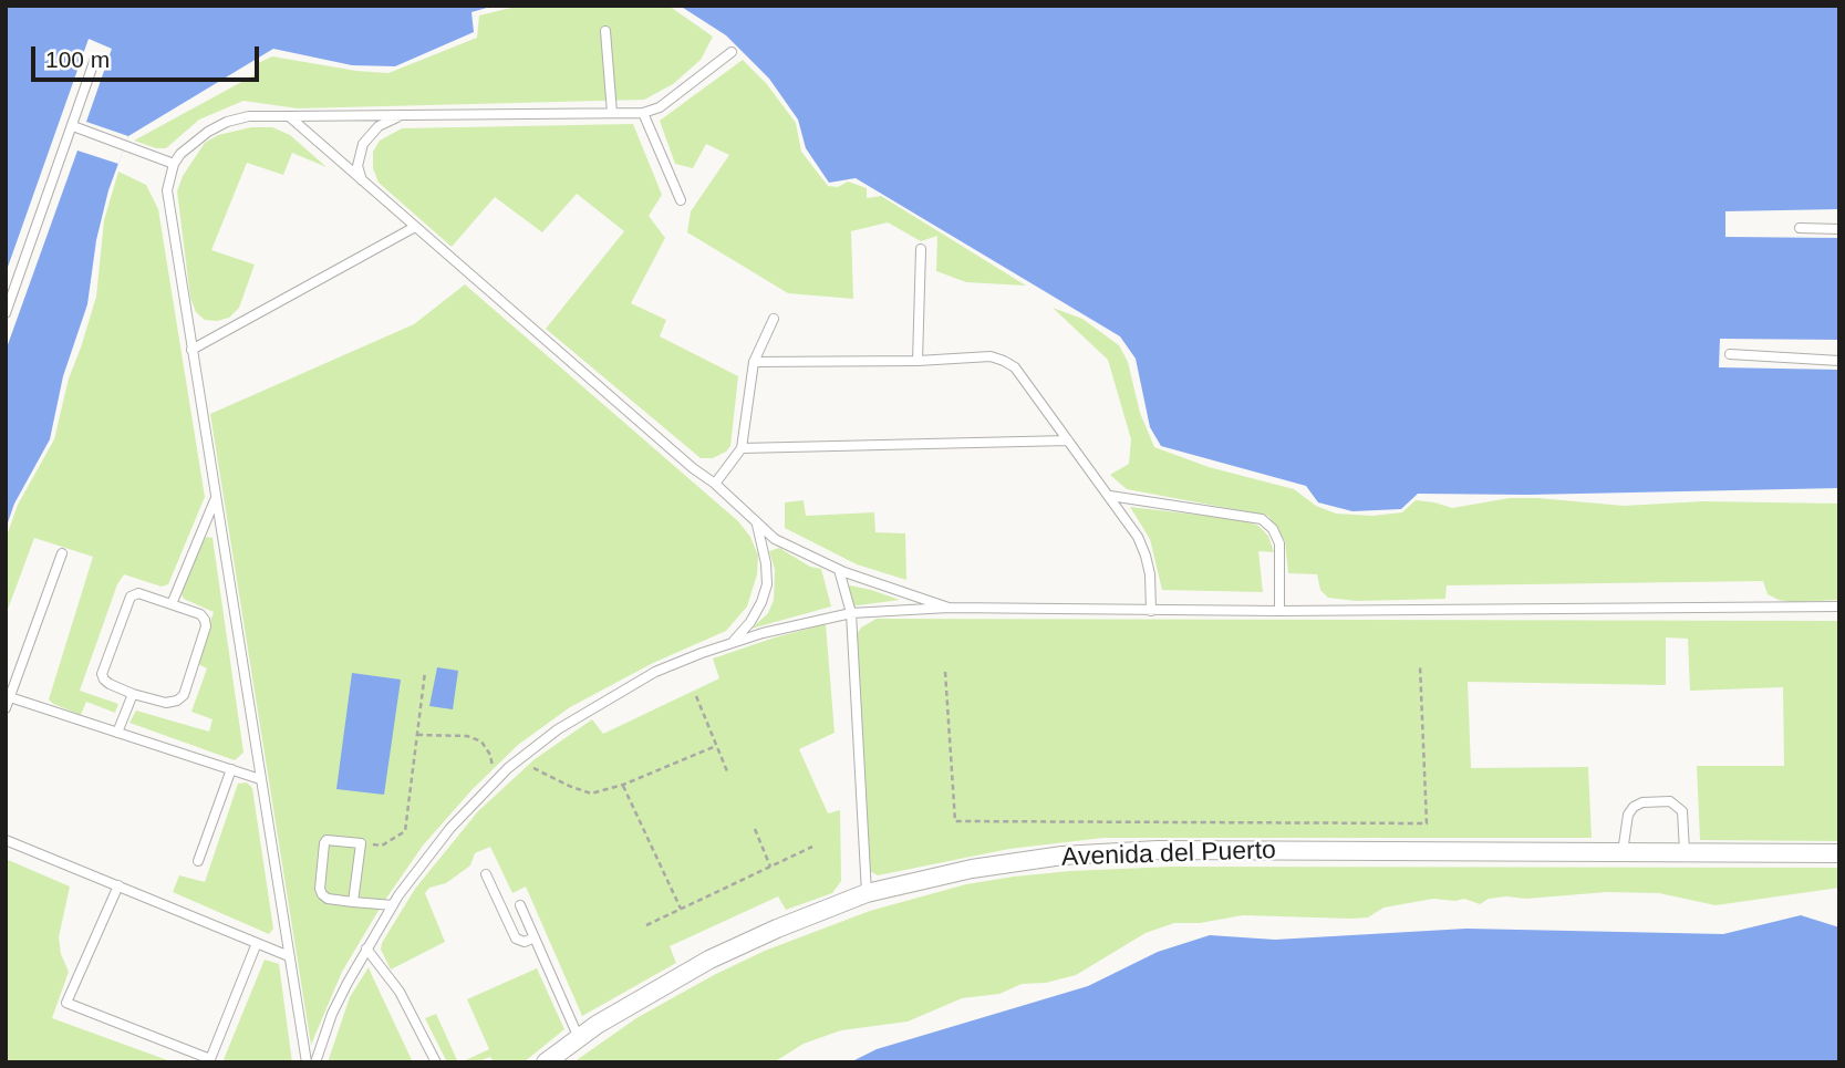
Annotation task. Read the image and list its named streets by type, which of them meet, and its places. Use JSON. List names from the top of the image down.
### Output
{
  "streets": {
    "street": ["Avenida del Puerto"]
  },
  "scale_bar": "100 m"
}
